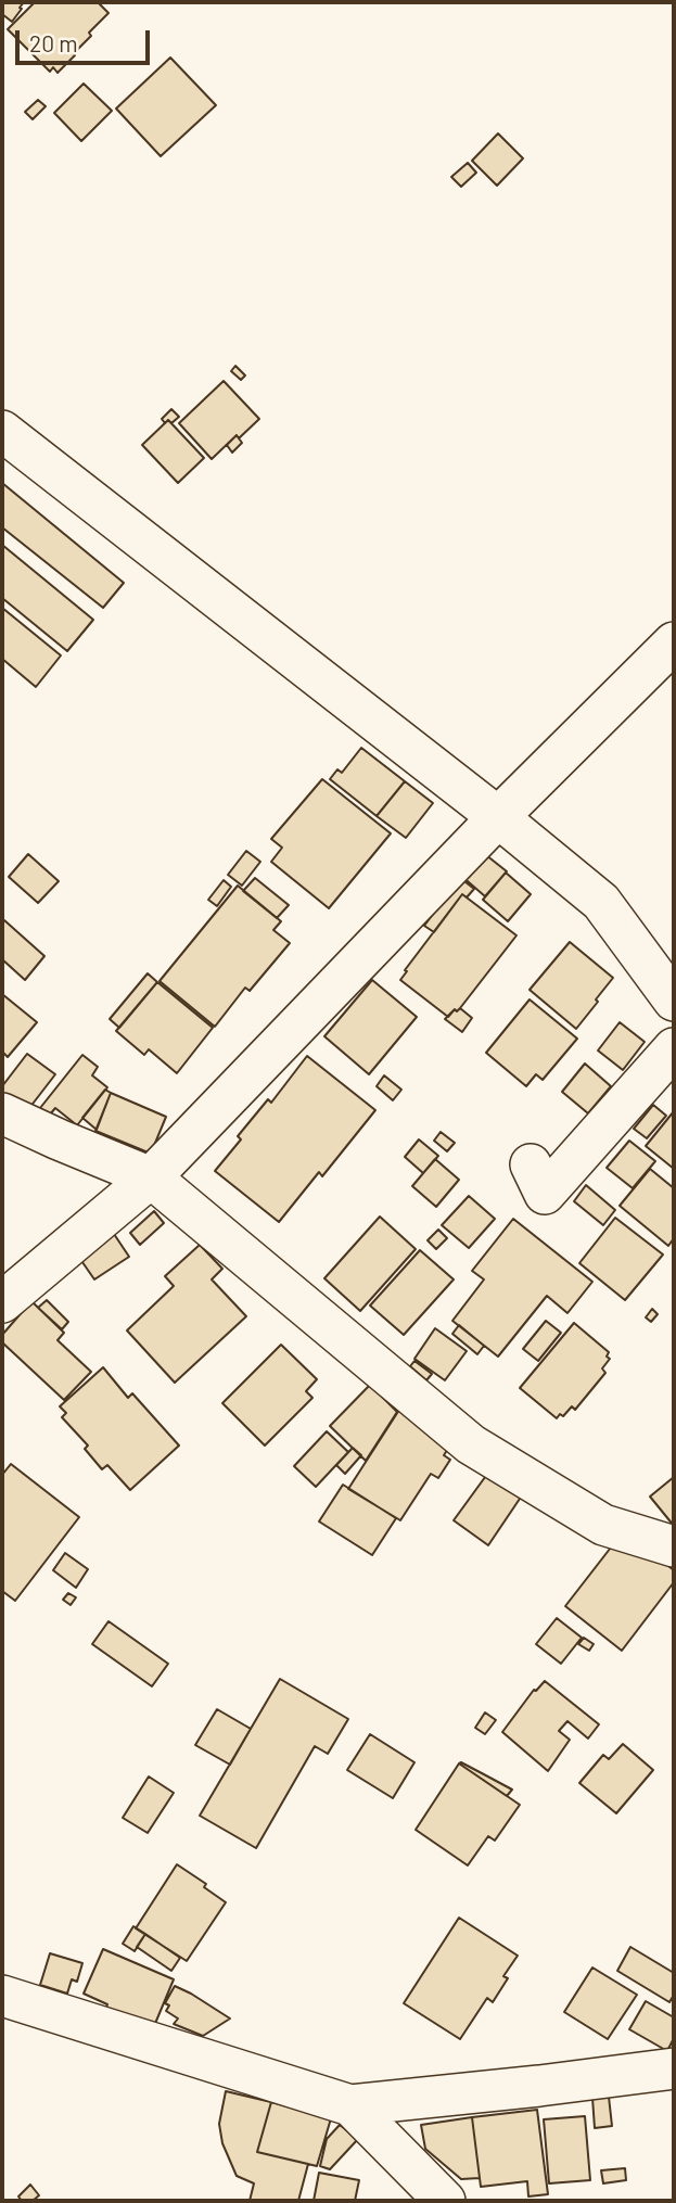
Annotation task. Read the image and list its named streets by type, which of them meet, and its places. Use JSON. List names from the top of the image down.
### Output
{
  "scale_bar": "20 m"
}
